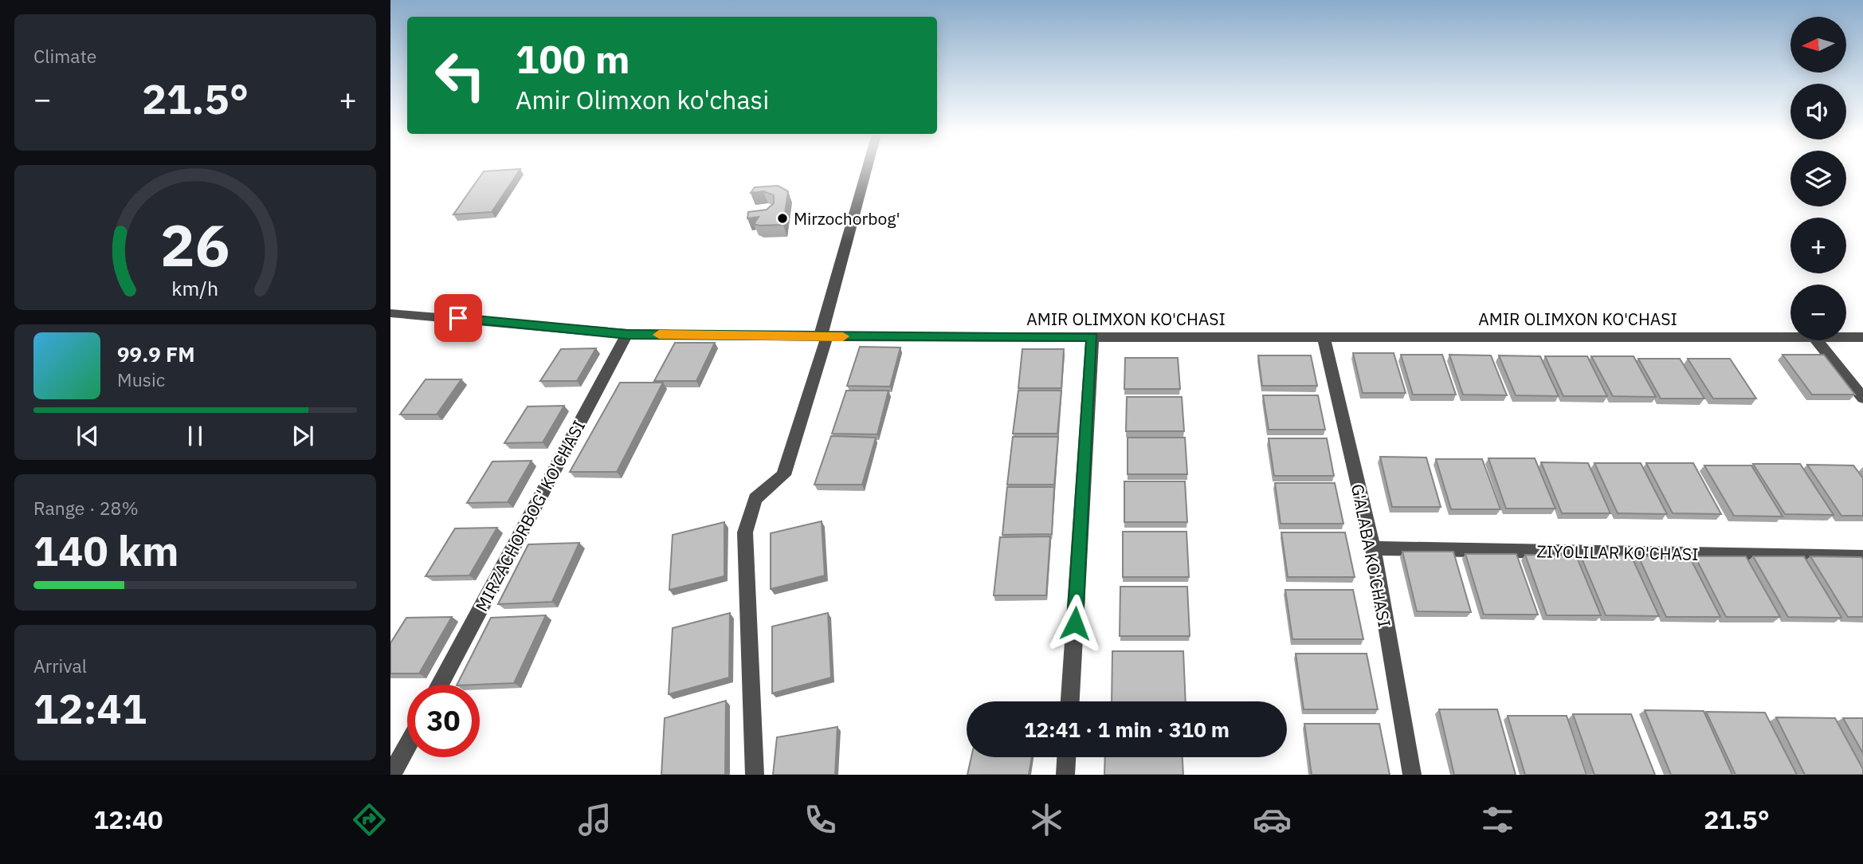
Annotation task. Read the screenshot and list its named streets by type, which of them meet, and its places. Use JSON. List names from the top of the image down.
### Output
{
  "streets": {
    "street": [
      "AMIR OLIMXON KO'CHASI",
      "MIRZACHORBOG' KO'CHASI",
      "ZIYOLILAR KO'CHASI",
      "G'ALABA KO'CHASI"
    ]
  },
  "crossings": [
    ["AMIR OLIMXON KO'CHASI", "MIRZACHORBOG' KO'CHASI"],
    ["AMIR OLIMXON KO'CHASI", "G'ALABA KO'CHASI"],
    ["ZIYOLILAR KO'CHASI", "G'ALABA KO'CHASI"]
  ],
  "places": ["Mirzochorbog'"],
  "north": "left",
  "page": {
    "tile": [
      "Climate",
      ["Range · 28%", "140 km"],
      ["Arrival", "12:41"]
    ],
    "map_buttons": ["+", "−"],
    "turn": ["100 m", "Amir Olimxon ko'chasi"],
    "heat": ["−", "21.5°", "+"],
    "song": ["99.9 FM", "Music"],
    "limit": "30",
    "trip": "12:41 · 1 min · 310 m",
    "tabs": ["12:40", "21.5°"],
    "gauge": ["26", "km/h"]
  }
}
